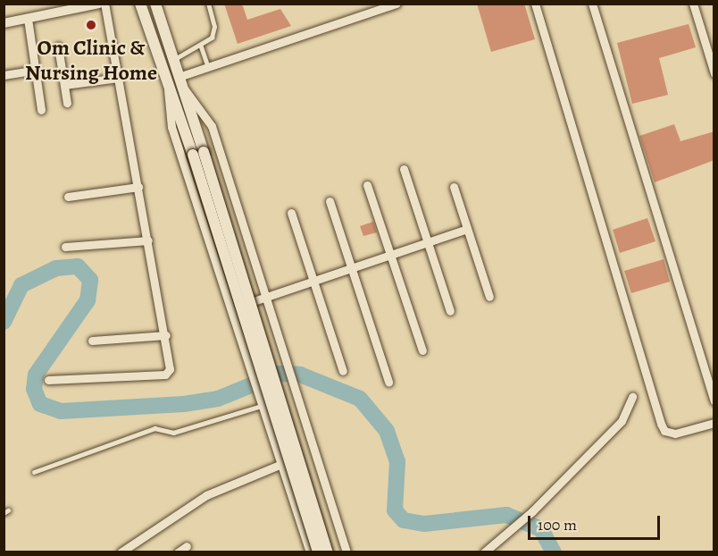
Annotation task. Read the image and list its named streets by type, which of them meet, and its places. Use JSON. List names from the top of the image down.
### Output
{
  "places": ["Om Clinic & Nursing Home"],
  "scale_bar": "100 m"
}
